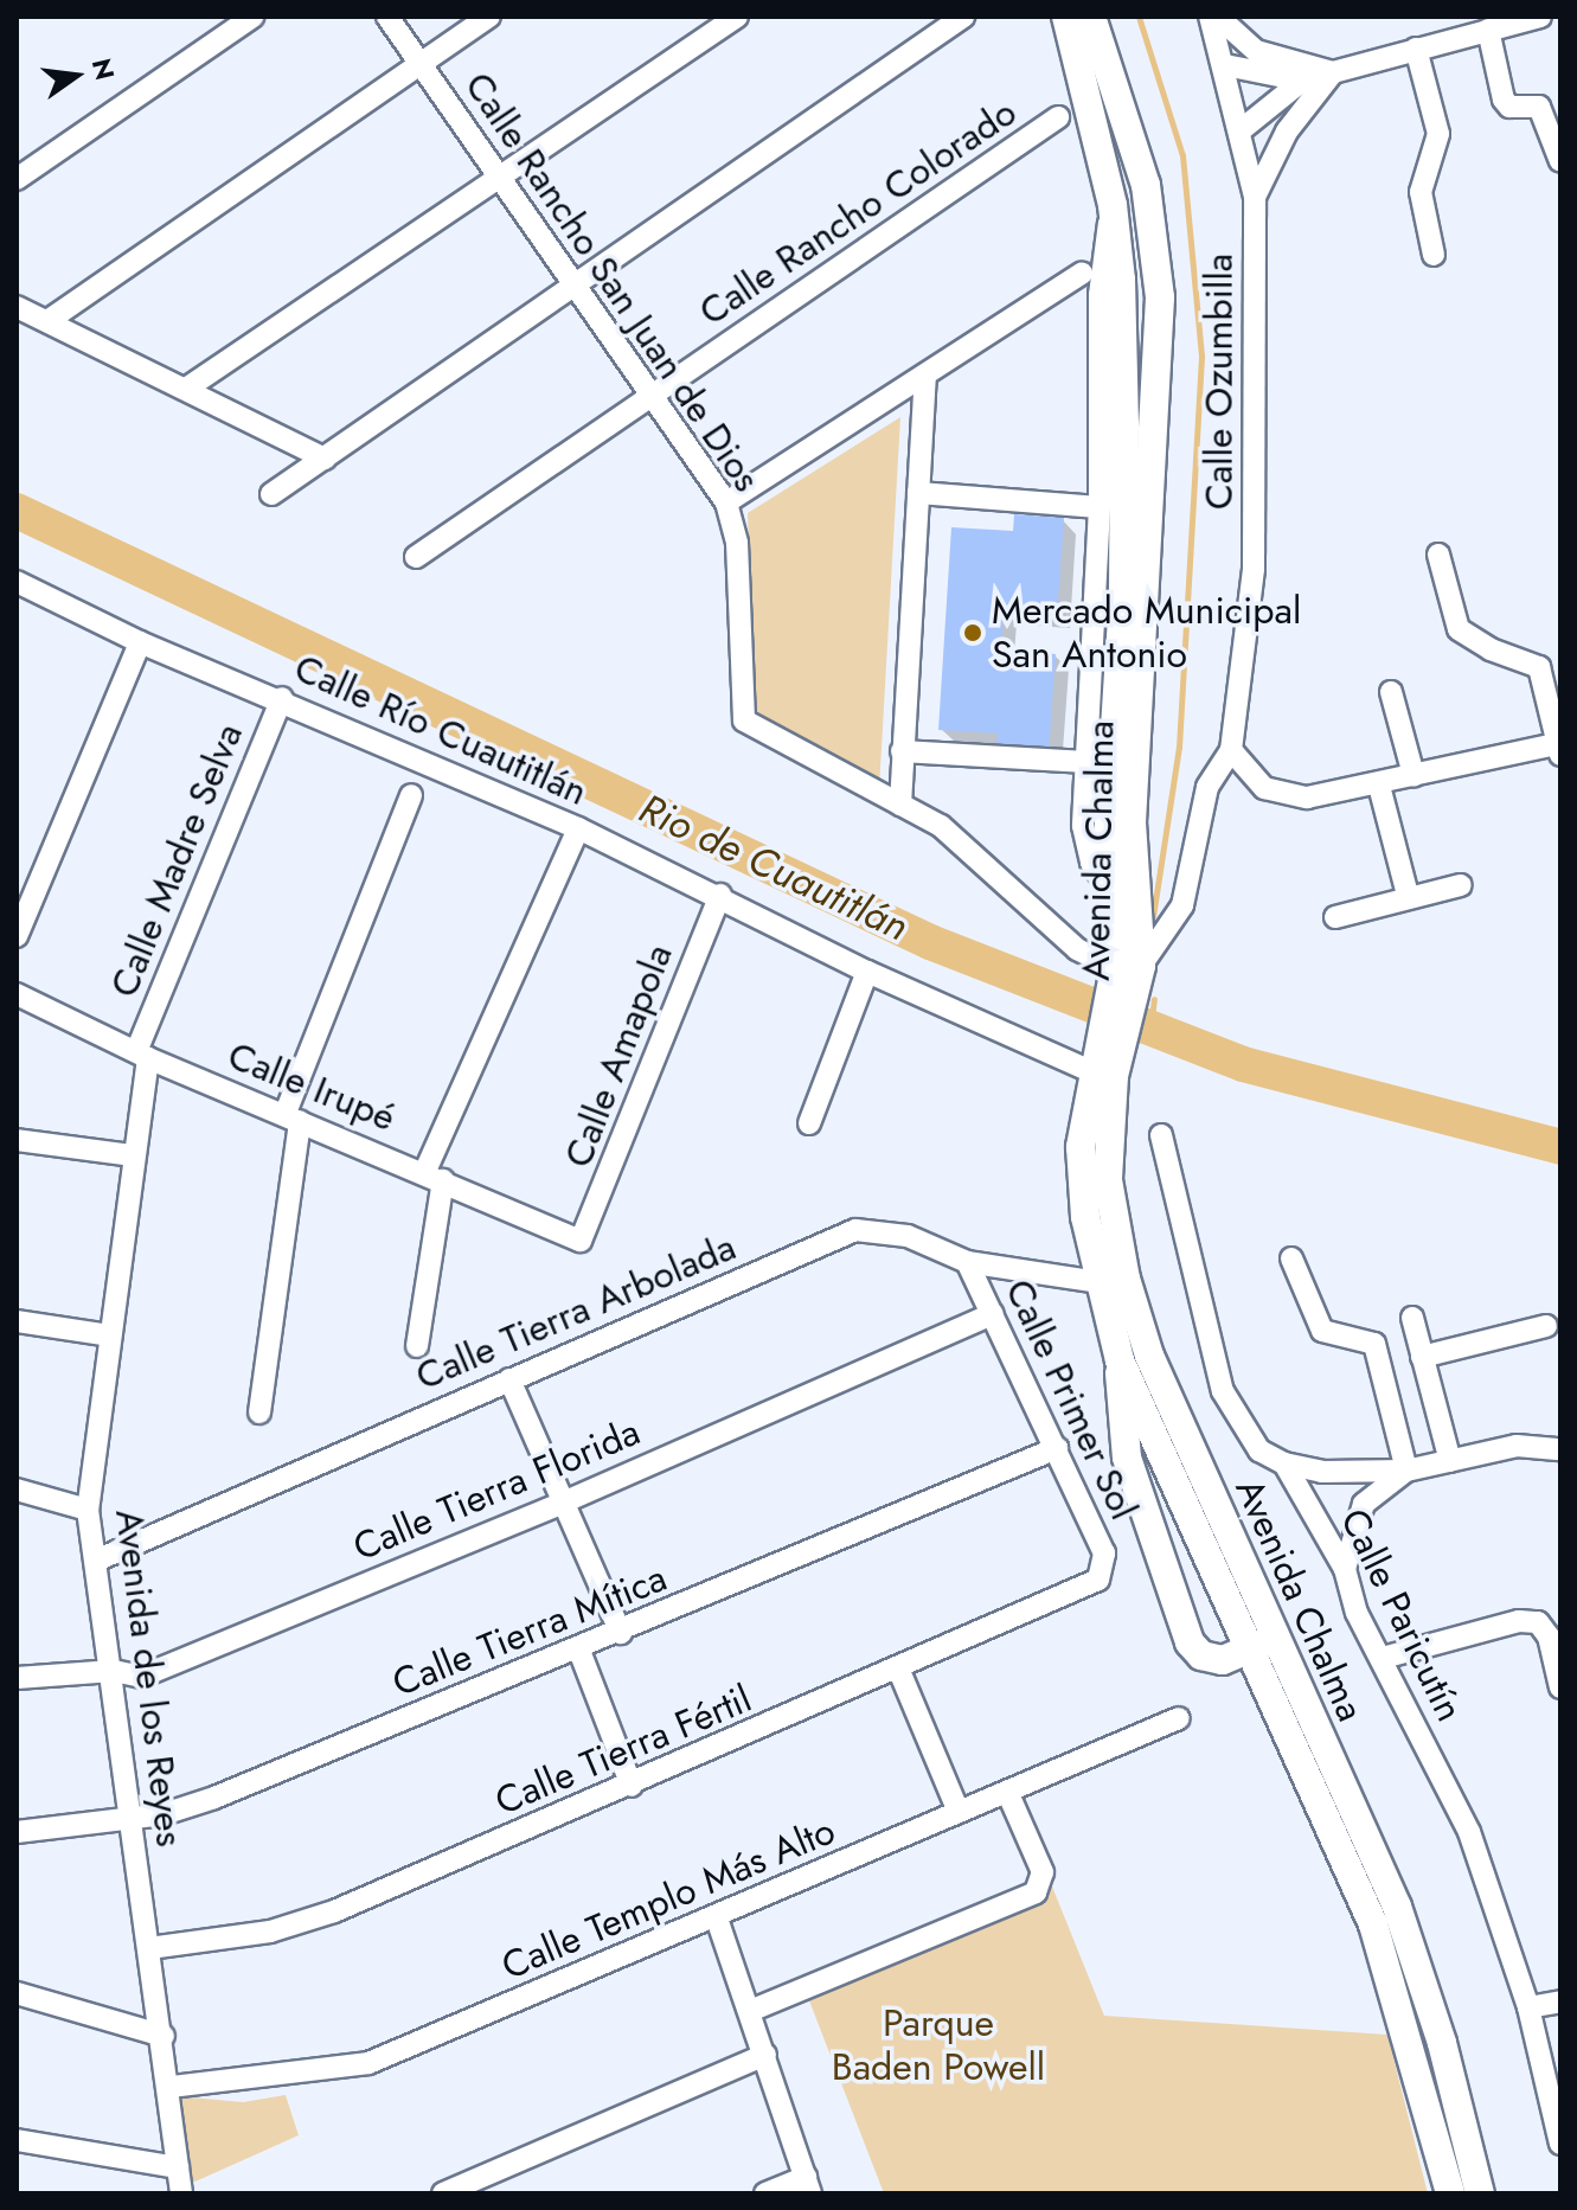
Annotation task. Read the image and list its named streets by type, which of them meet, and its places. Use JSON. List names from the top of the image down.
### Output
{
  "streets": {
    "main road": ["Avenida Chalma"],
    "street": [
      "Calle Rancho Colorado",
      "Calle Rancho San Juan de Dios",
      "Calle Ozumbilla",
      "Calle Río Cuautitlán",
      "Calle Madre Selva",
      "Calle Amapola",
      "Calle Irupé",
      "Calle Tierra Arbolada",
      "Calle Primer Sol",
      "Calle Tierra Florida",
      "Calle Paricutín",
      "Calle Tierra Mítica",
      "Avenida de los Reyes",
      "Calle Tierra Fértil",
      "Calle Templo Más Alto"
    ]
  },
  "crossings": [
    ["Calle Rancho Colorado", "Calle Rancho San Juan de Dios"],
    ["Calle Rancho San Juan de Dios", "Avenida Chalma"],
    ["Calle Río Cuautitlán", "Avenida Chalma"],
    ["Calle Río Cuautitlán", "Calle Madre Selva"],
    ["Calle Río Cuautitlán", "Calle Amapola"],
    ["Avenida Chalma", "Calle Tierra Arbolada"],
    ["Calle Madre Selva", "Calle Irupé"],
    ["Calle Madre Selva", "Avenida de los Reyes"],
    ["Calle Amapola", "Calle Irupé"],
    ["Calle Irupé", "Avenida de los Reyes"],
    ["Calle Tierra Arbolada", "Calle Primer Sol"],
    ["Calle Tierra Arbolada", "Avenida de los Reyes"],
    ["Calle Primer Sol", "Calle Tierra Florida"],
    ["Calle Primer Sol", "Calle Tierra Mítica"],
    ["Calle Primer Sol", "Calle Tierra Fértil"],
    ["Calle Tierra Florida", "Avenida de los Reyes"],
    ["Calle Tierra Mítica", "Avenida de los Reyes"],
    ["Avenida de los Reyes", "Calle Tierra Fértil"],
    ["Avenida de los Reyes", "Calle Templo Más Alto"]
  ],
  "water": ["Rio de Cuautitlán"],
  "parks": ["Parque Baden Powell"],
  "places": ["Mercado Municipal San Antonio"],
  "north": "right"
}
